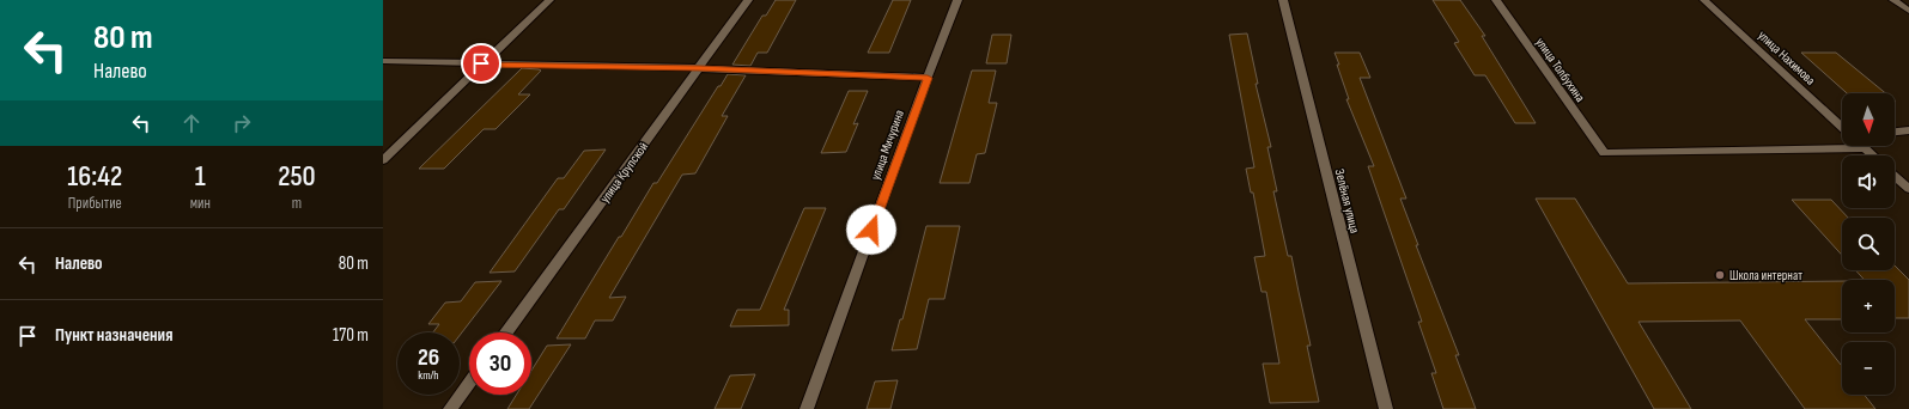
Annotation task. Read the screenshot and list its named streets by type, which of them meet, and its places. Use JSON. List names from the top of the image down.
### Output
{
  "streets": {
    "street": [
      "улица Нахимова",
      "улица Толбухина",
      "улица Мичурина",
      "улица Крупской",
      "Зелёная улица"
    ]
  },
  "places": ["Школа интернат"],
  "north": "bottom",
  "page": {
    "turn": ["80 m", "Налево"],
    "map_buttons": ["+", "−"],
    "eta": [
      "16:42",
      "Прибытие",
      "1",
      "мин",
      "250",
      "m"
    ],
    "list": [
      {
        "name": "Налево",
        "value": "80 m"
      },
      {
        "name": "Пункт назначения",
        "value": "170 m"
      }
    ],
    "speed": "26 km/h",
    "limit": "30"
  }
}
